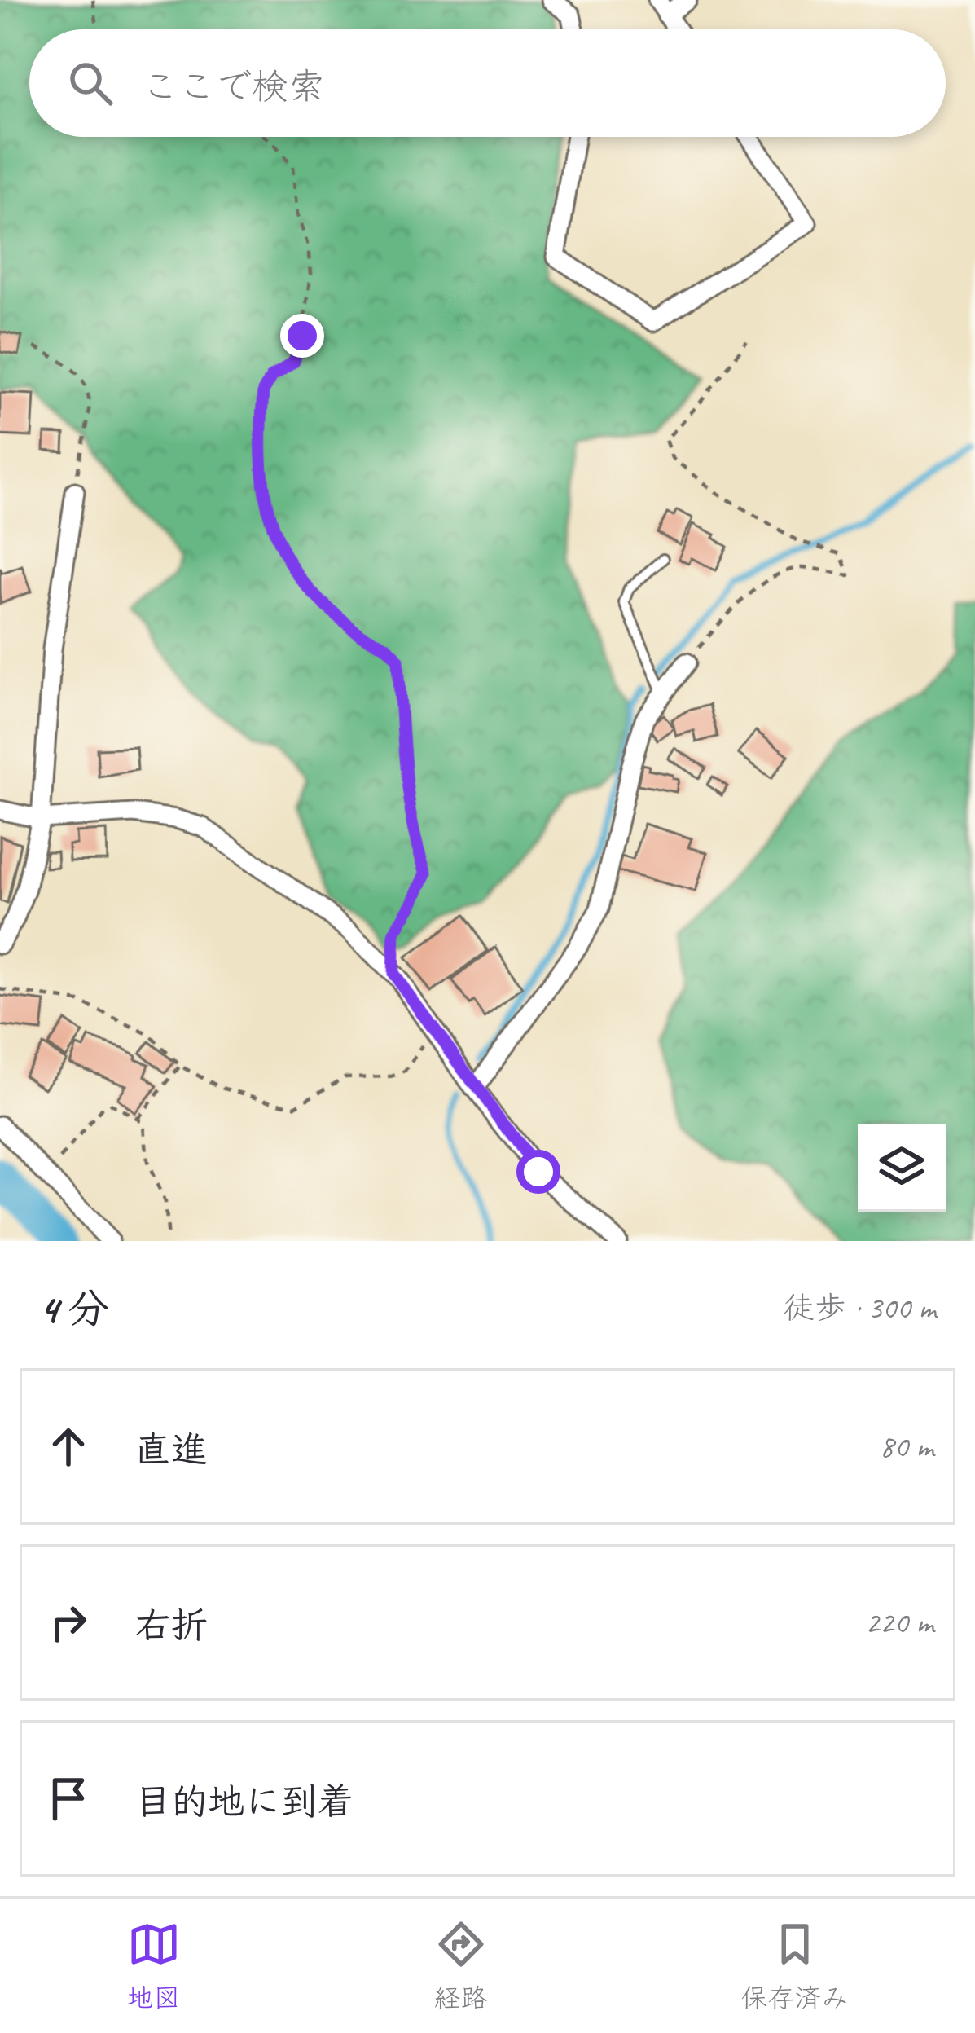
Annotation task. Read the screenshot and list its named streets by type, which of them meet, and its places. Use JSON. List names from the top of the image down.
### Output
{
  "page": {
    "search": "ここで検索",
    "heading": ["4 分", "徒歩 · 300 m"],
    "list": [
      ["直進", "80 m"],
      ["右折", "220 m"],
      "目的地に到着"
    ],
    "nav": ["地図", "経路", "保存済み"]
  }
}
